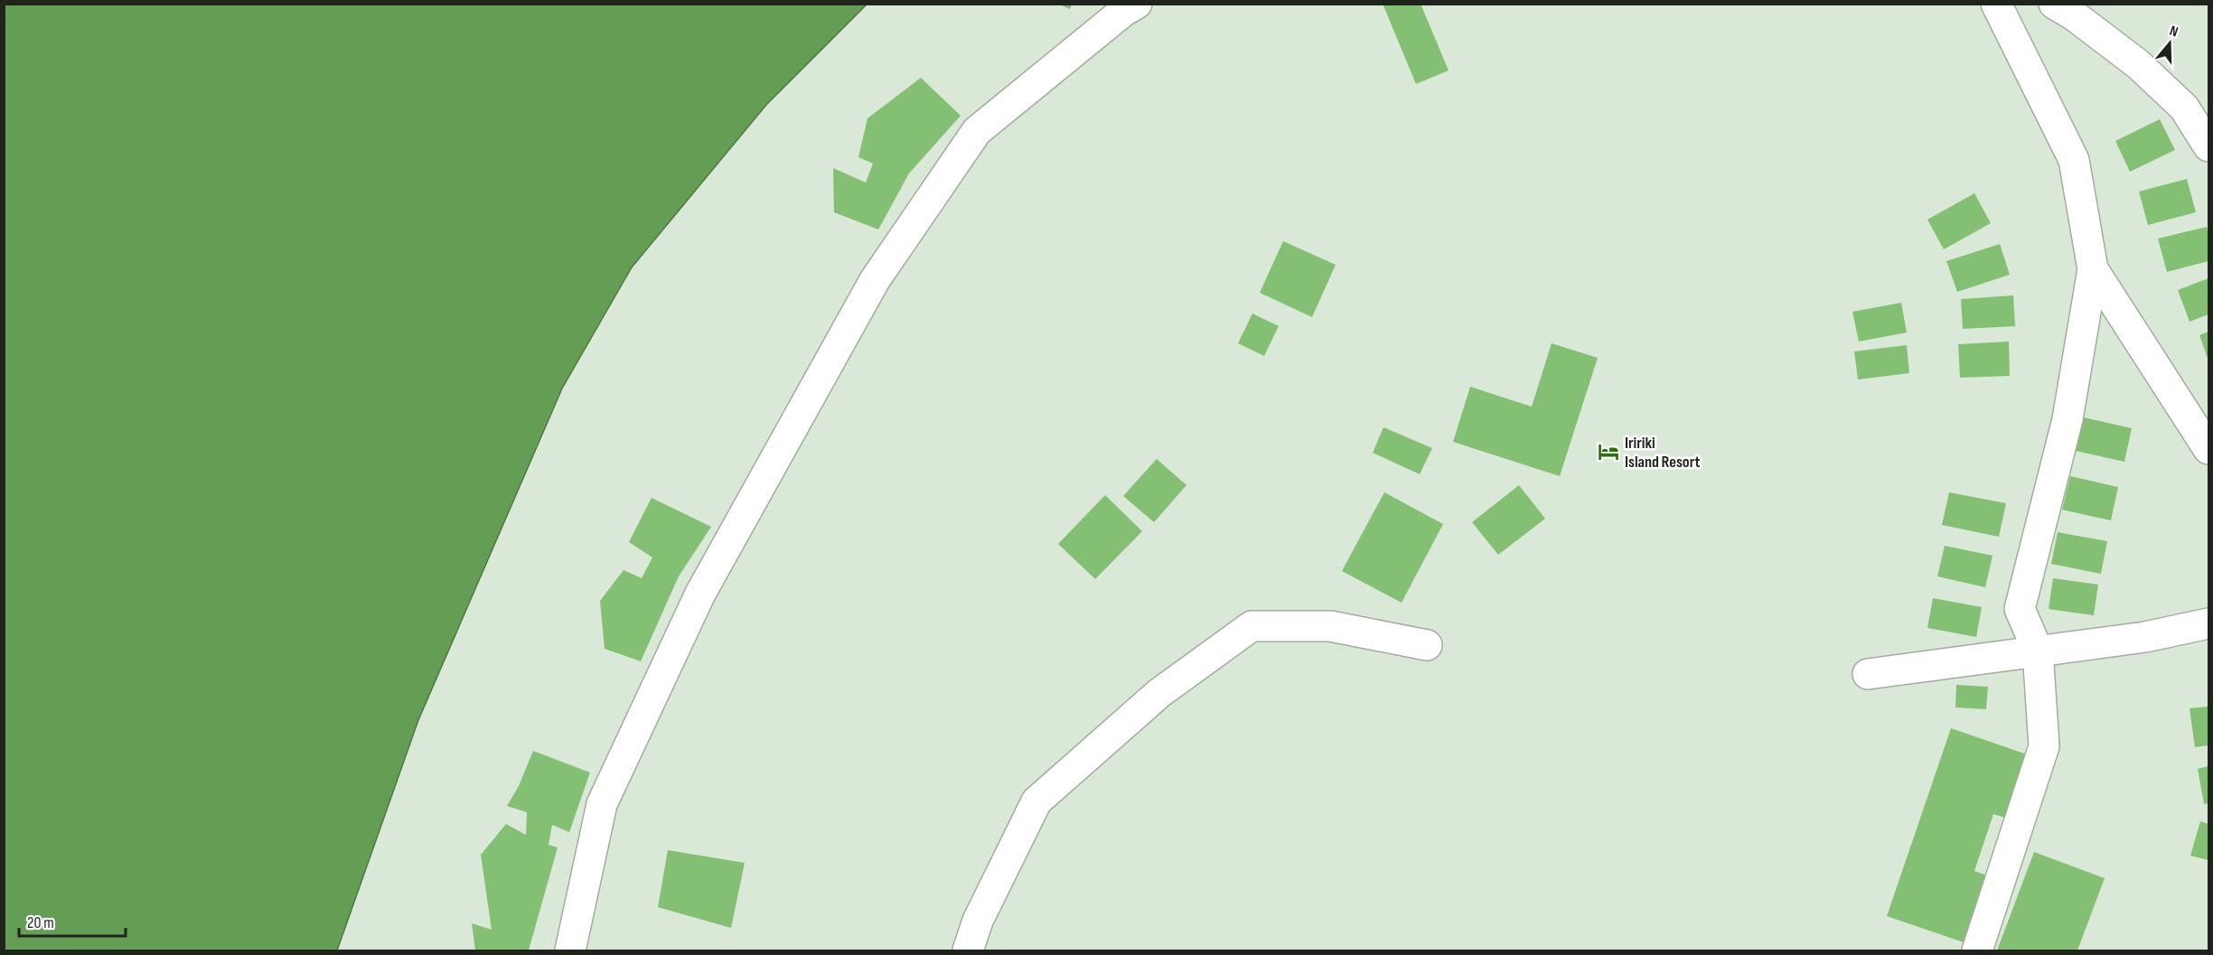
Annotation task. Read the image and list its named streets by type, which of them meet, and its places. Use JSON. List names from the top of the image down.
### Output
{
  "places": {
    "hotel": ["Iririki Island Resort"]
  },
  "scale_bar": "20 m",
  "north": "top"
}
